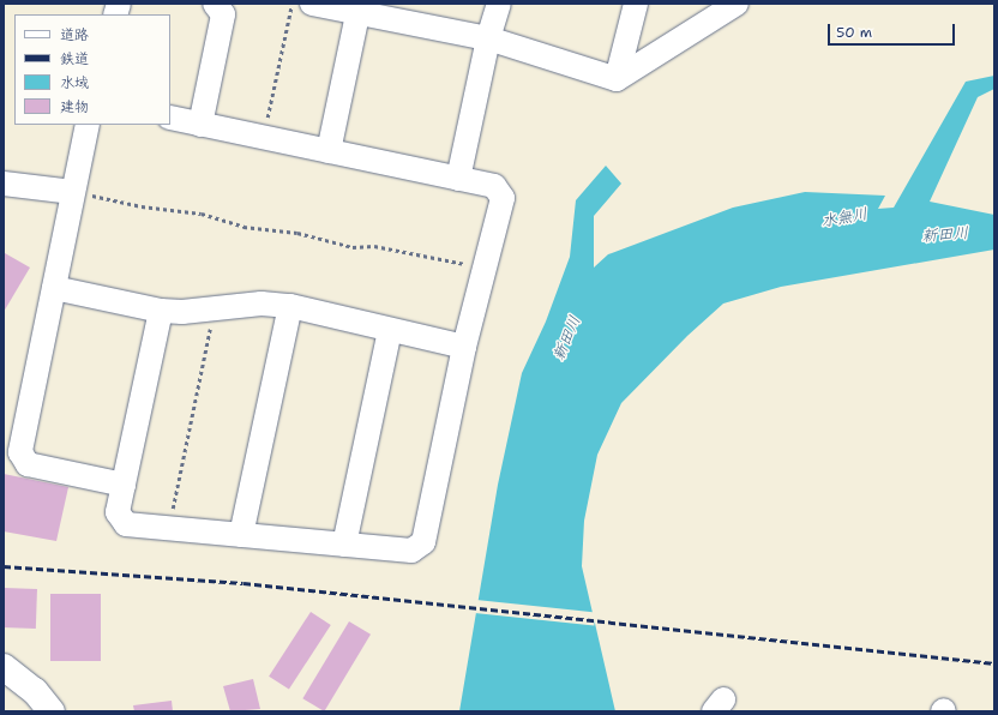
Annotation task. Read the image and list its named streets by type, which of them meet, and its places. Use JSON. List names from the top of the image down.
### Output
{
  "water": ["水無川", "新田川"],
  "legend": [
    "道路",
    "鉄道",
    "水域",
    "建物"
  ],
  "scale_bar": "50 m"
}
